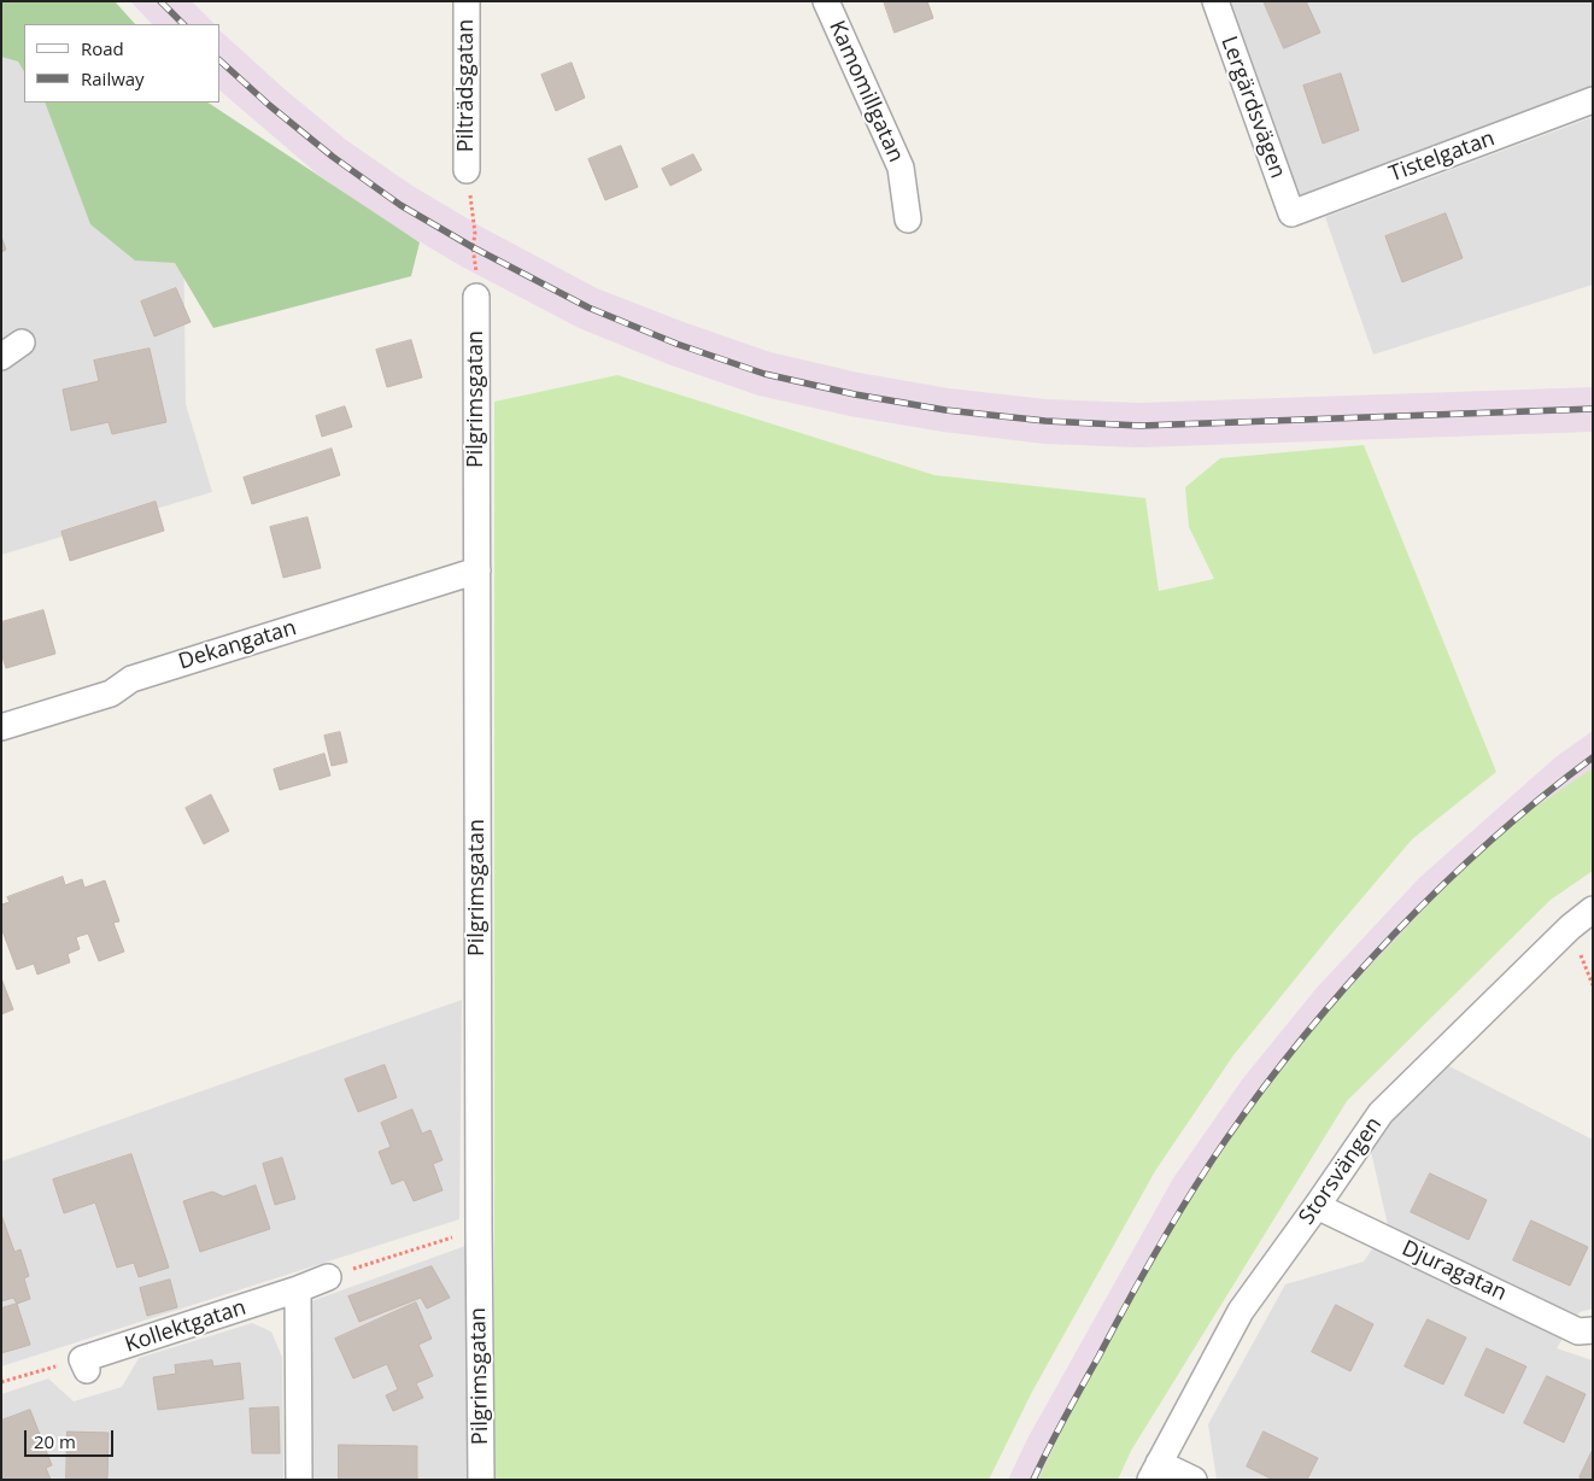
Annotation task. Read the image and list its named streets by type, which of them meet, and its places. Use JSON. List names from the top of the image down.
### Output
{
  "streets": {
    "street": [
      "Pilträdsgatan",
      "Kamomillgatan",
      "Lergärdsvägen",
      "Tistelgatan",
      "Pilgrimsgatan",
      "Dekangatan",
      "Storsvängen",
      "Djuragatan",
      "Kollektgatan"
    ]
  },
  "crossings": [
    ["Lergärdsvägen", "Tistelgatan"],
    ["Pilgrimsgatan", "Dekangatan"],
    ["Storsvängen", "Djuragatan"]
  ],
  "legend": ["Road", "Railway"],
  "scale_bar": "20 m"
}
